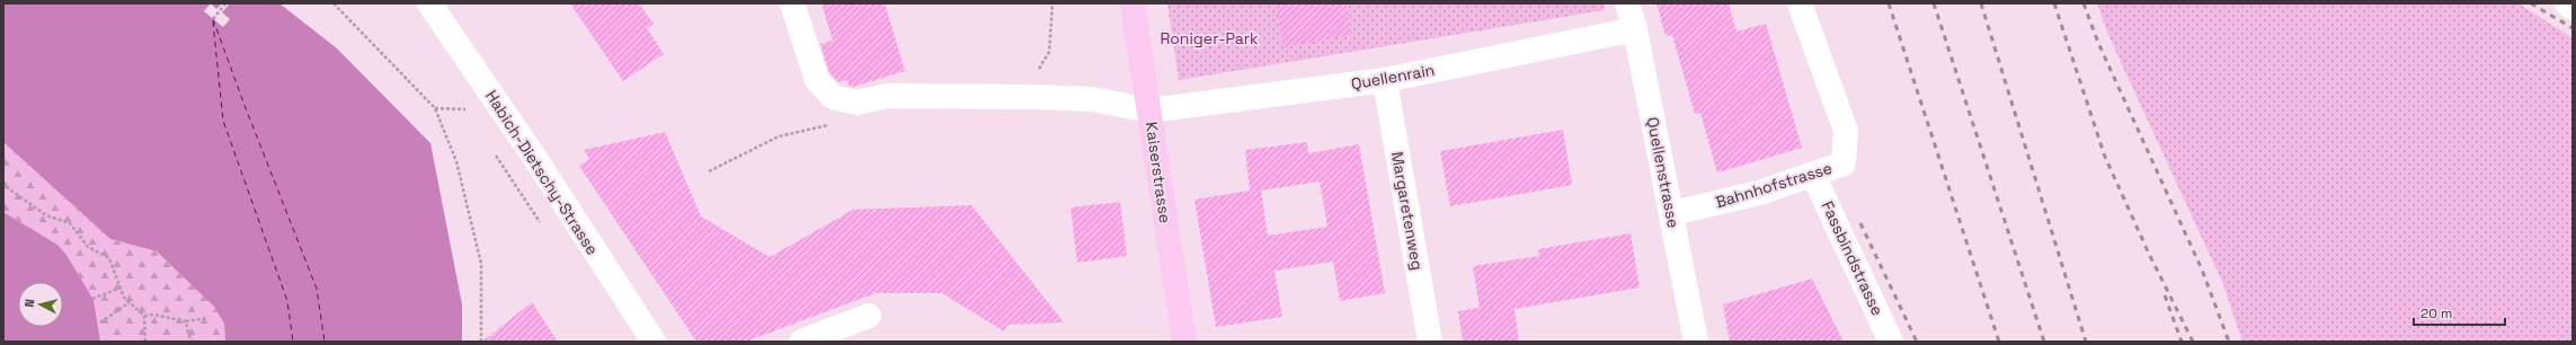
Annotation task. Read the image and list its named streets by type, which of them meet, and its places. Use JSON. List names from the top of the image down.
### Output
{
  "streets": {
    "main road": ["Kaiserstrasse"],
    "street": [
      "Quellenrain",
      "Habich-Dietschy-Strasse",
      "Quellenstrasse",
      "Bahnhofstrasse",
      "Margaretenweg",
      "Fassbindstrasse"
    ]
  },
  "crossings": [
    ["Quellenrain", "Kaiserstrasse"],
    ["Quellenrain", "Quellenstrasse"],
    ["Quellenrain", "Margaretenweg"],
    ["Quellenstrasse", "Bahnhofstrasse"],
    ["Bahnhofstrasse", "Fassbindstrasse"]
  ],
  "parks": ["Roniger-Park"],
  "scale_bar": "20 m",
  "north": "left"
}
